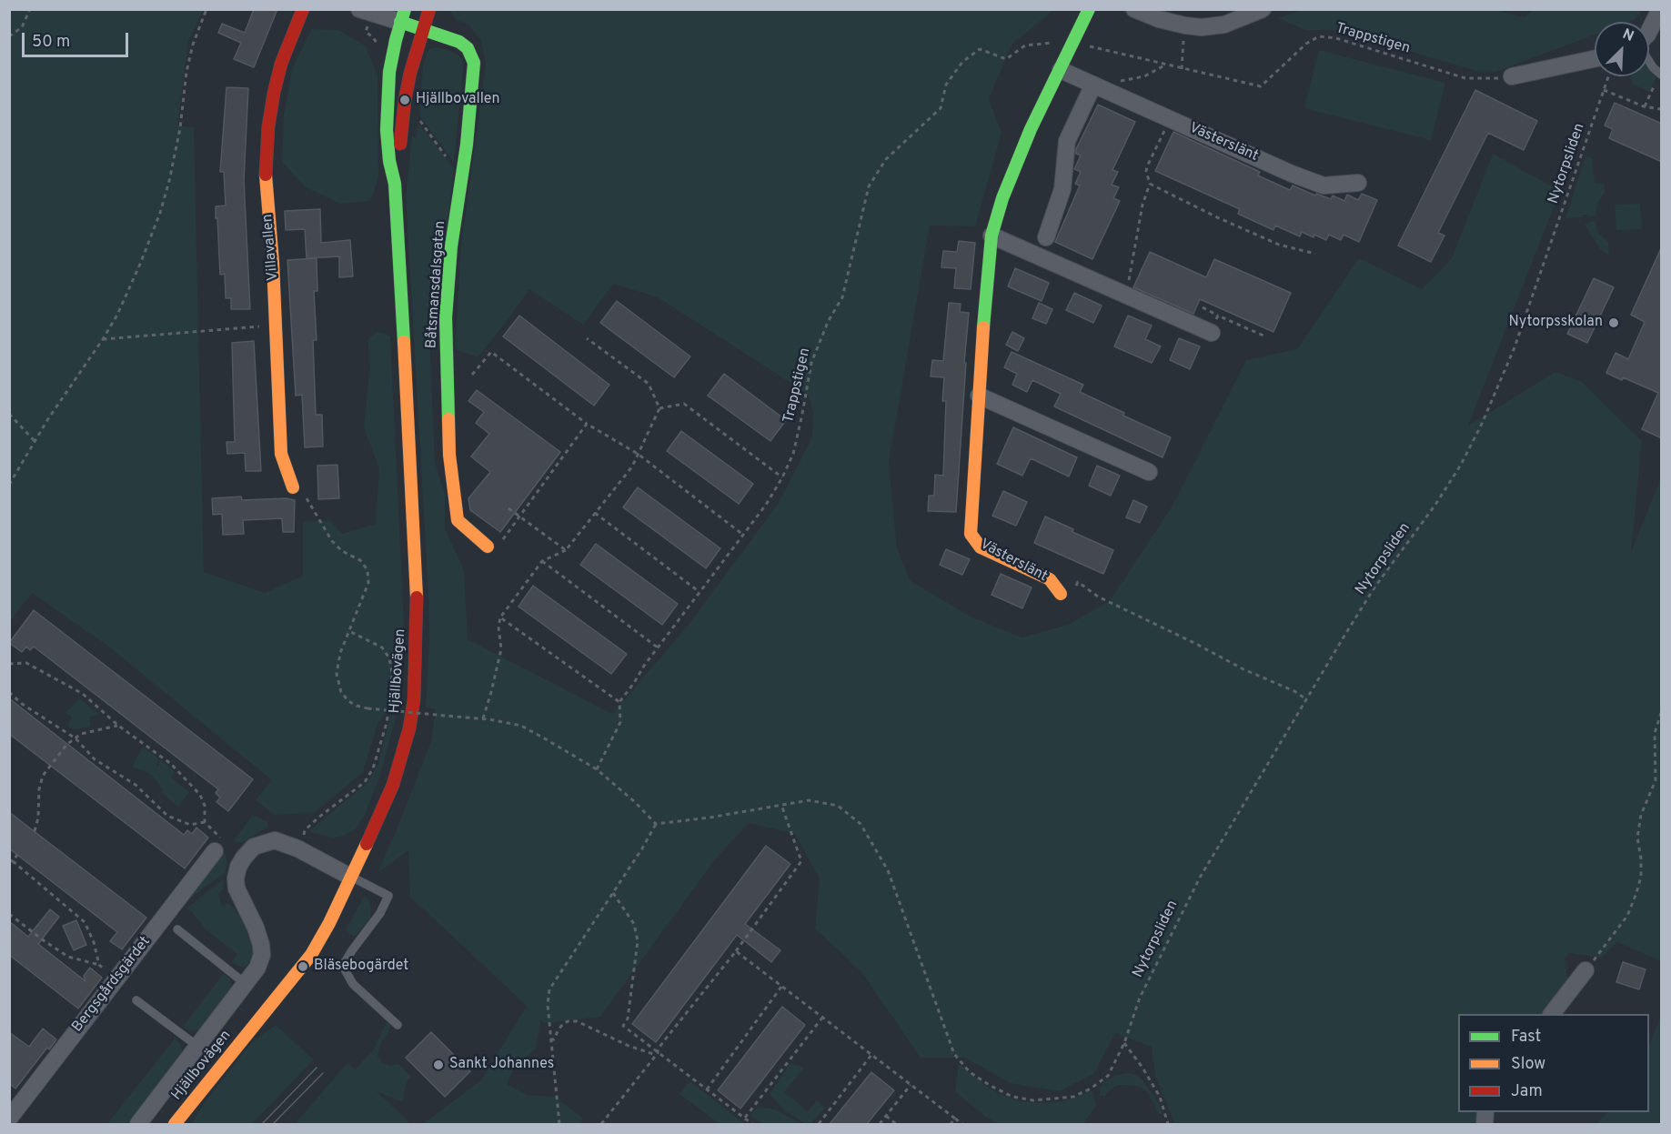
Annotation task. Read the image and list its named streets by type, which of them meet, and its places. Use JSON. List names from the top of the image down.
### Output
{
  "streets": {
    "street": [
      "Västerslänt",
      "Villavallen",
      "Båtsmansdalsgatan",
      "Hjällbovägen",
      "Bergsgårdsgärdet"
    ],
    "path": ["Trappstigen", "Nytorpsliden"]
  },
  "crossings": [
    ["Båtsmansdalsgatan", "Hjällbovägen"]
  ],
  "places": [
    "Hjällbovallen",
    "Nytorpsskolan",
    "Bläsebogärdet",
    "Sankt Johannes"
  ],
  "legend": ["Fast", "Slow", "Jam"],
  "scale_bar": "50 m",
  "north": "top right"
}
